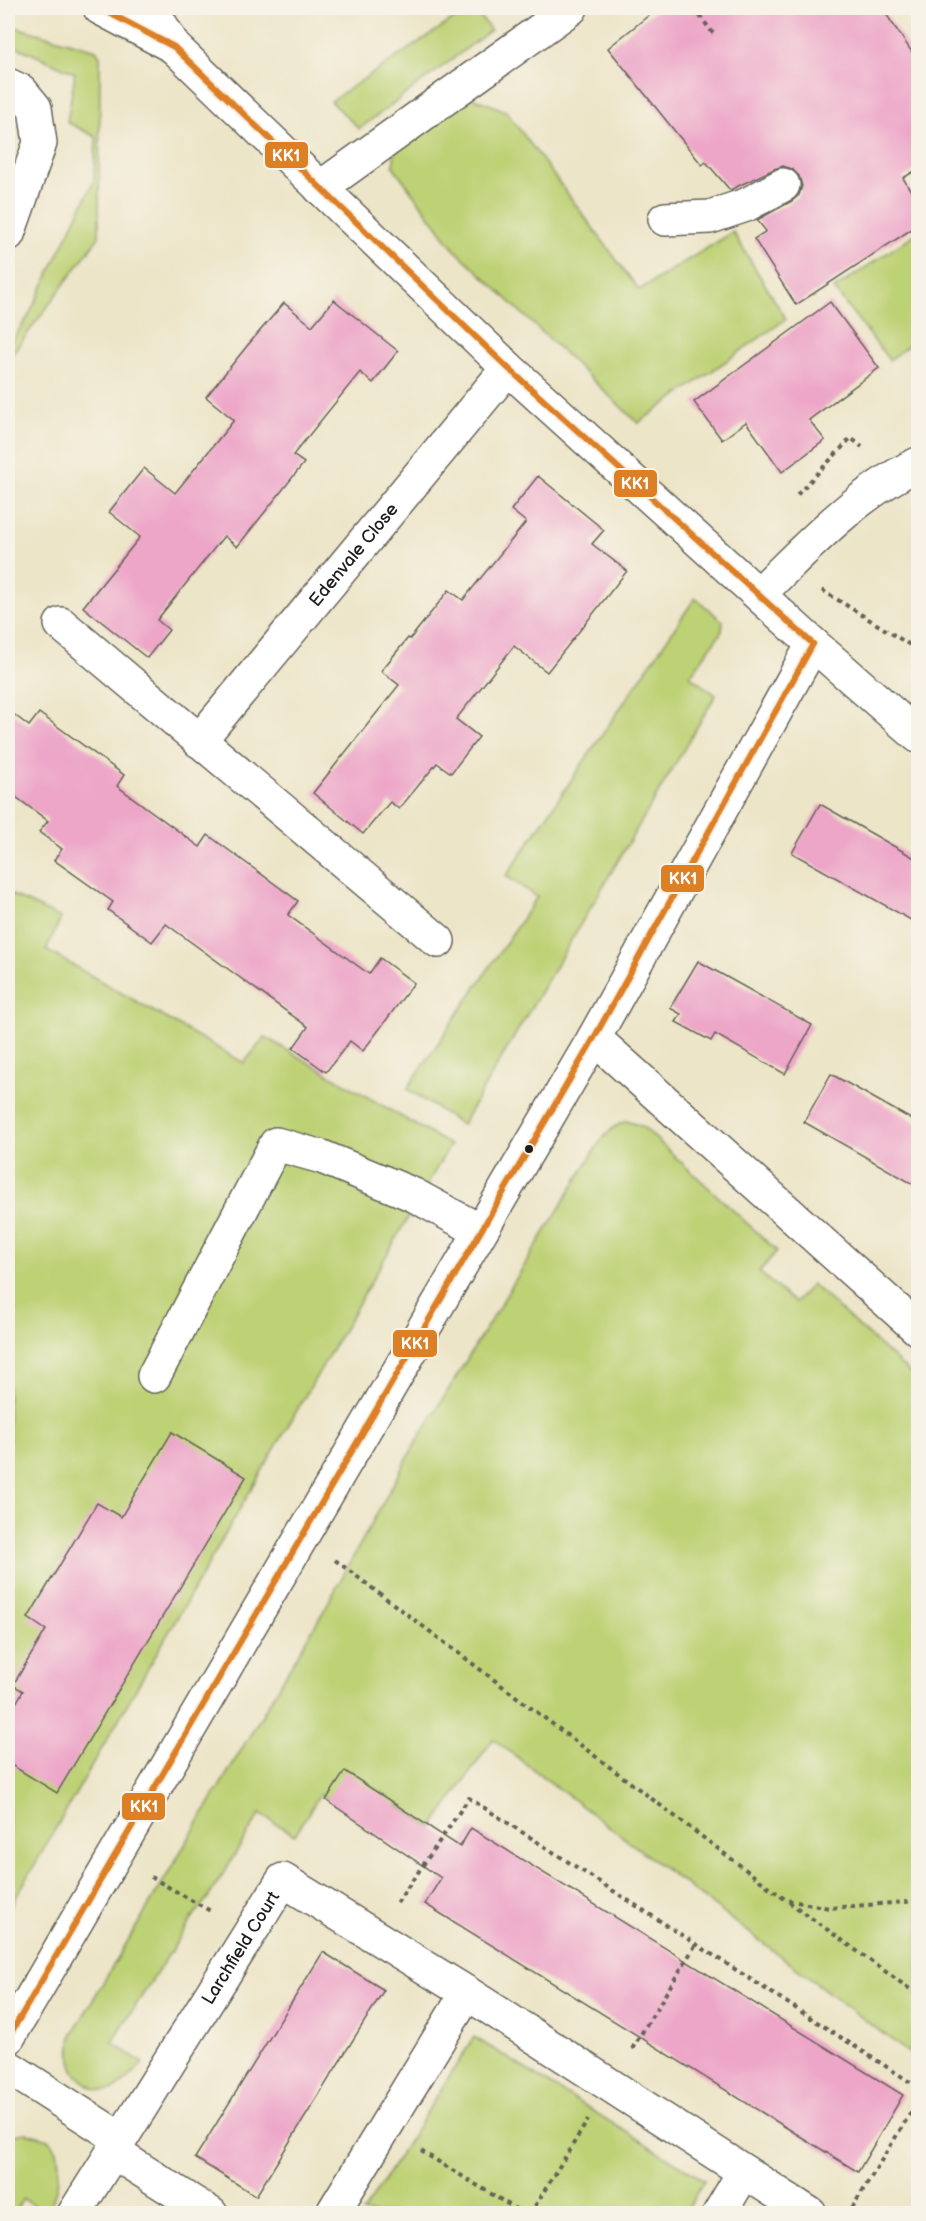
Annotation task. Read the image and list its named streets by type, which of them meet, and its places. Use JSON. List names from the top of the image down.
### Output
{
  "streets": {
    "street": ["Edenvale Close", "Larchfield Court"]
  },
  "lines": ["transit line KK1"]
}
